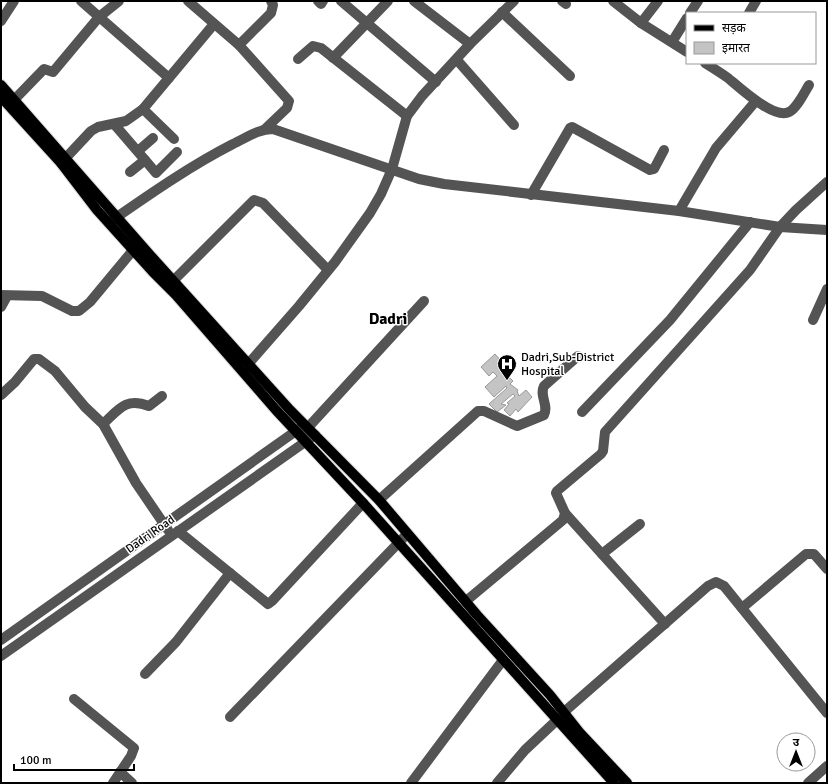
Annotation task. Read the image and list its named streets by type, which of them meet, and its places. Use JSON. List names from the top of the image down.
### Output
{
  "streets": {
    "street": ["Dadri Road"]
  },
  "districts": ["Dadri"],
  "places": {
    "hospital": ["Dadri,Sub-District Hospital"]
  },
  "legend": ["सड़क", "इमारत"],
  "scale_bar": "100 m",
  "north": "top"
}
